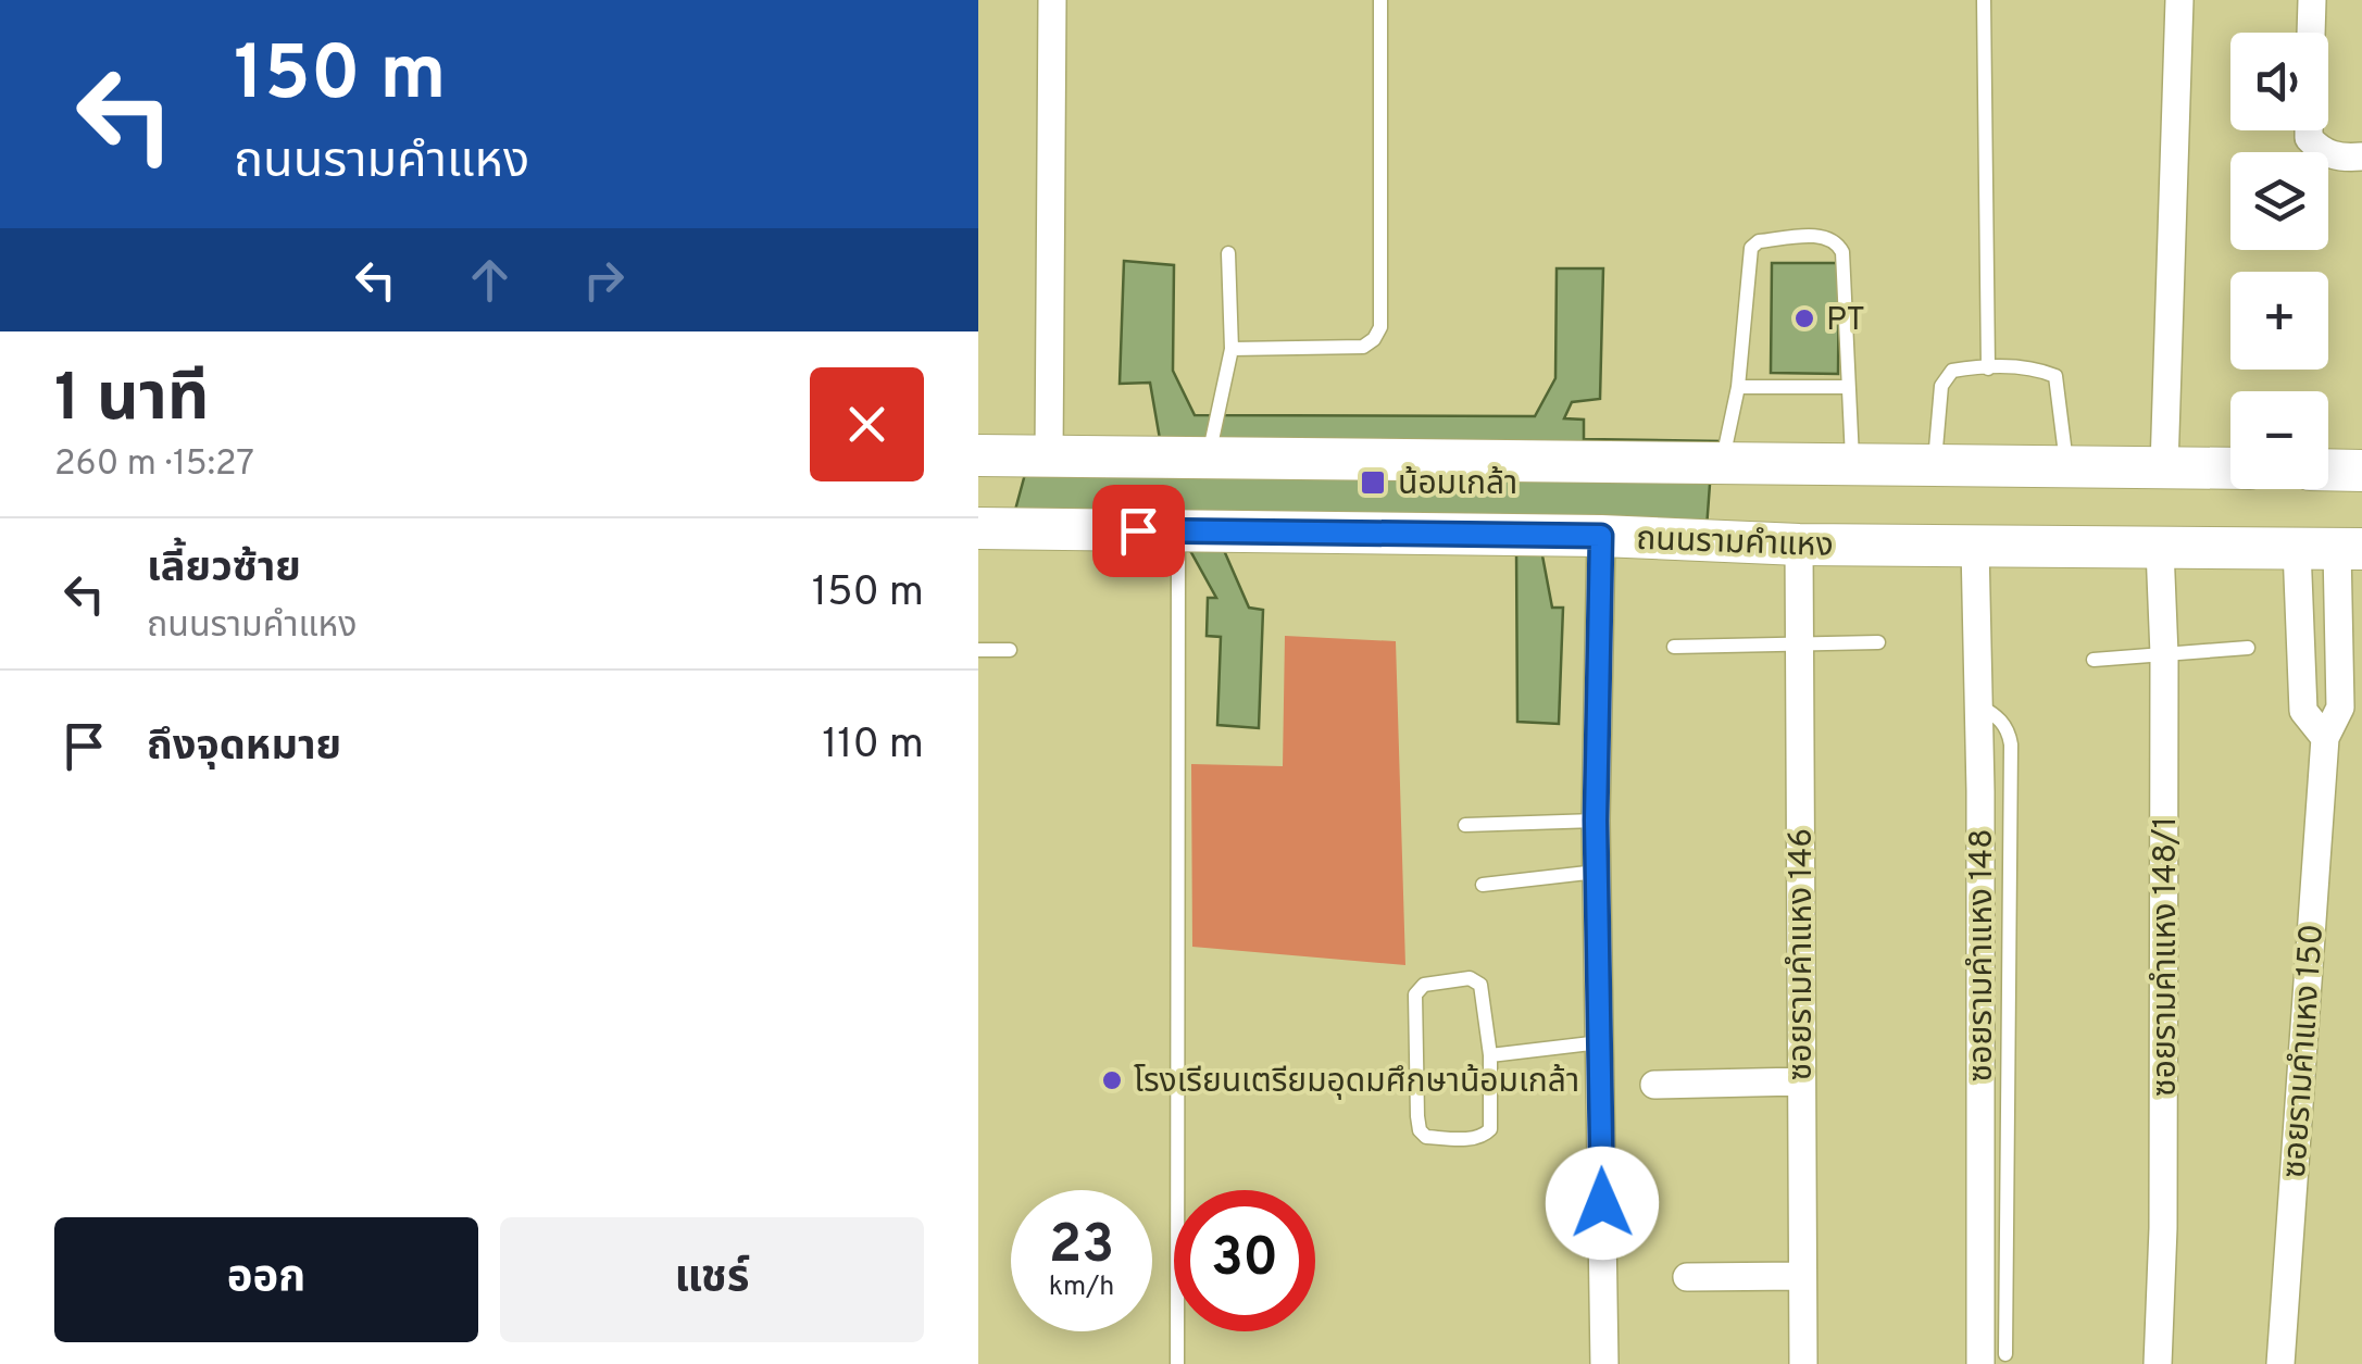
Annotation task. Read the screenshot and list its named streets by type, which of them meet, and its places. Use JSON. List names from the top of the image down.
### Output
{
  "streets": {
    "main road": ["ถนนรามคำแหง"],
    "street": [
      "ซอยรามคำแหง 146",
      "ซอยรามคำแหง 148",
      "ซอยรามคำแหง 148/1",
      "ซอยรามคำแหง 150"
    ]
  },
  "crossings": [
    ["ถนนรามคำแหง", "ซอยรามคำแหง 146"],
    ["ถนนรามคำแหง", "ซอยรามคำแหง 148"],
    ["ถนนรามคำแหง", "ซอยรามคำแหง 148/1"],
    ["ถนนรามคำแหง", "ซอยรามคำแหง 150"]
  ],
  "places": {
    "other": ["PT", "โรงเรียนเตรียมอุดมศึกษาน้อมเกล้า"],
    "transit": ["น้อมเกล้า"]
  },
  "page": {
    "turn": ["150 m", "ถนนรามคำแหง"],
    "map_buttons": ["+", "−"],
    "heading": ["1 นาที", "260 m · 15:27"],
    "list": [
      {
        "name": "เลี้ยวซ้าย",
        "note": "ถนนรามคำแหง",
        "value": "150 m"
      },
      {
        "name": "ถึงจุดหมาย",
        "value": "110 m"
      }
    ],
    "speed": "23 km/h",
    "limit": "30",
    "buttons": ["ออก", "แชร์"]
  }
}
